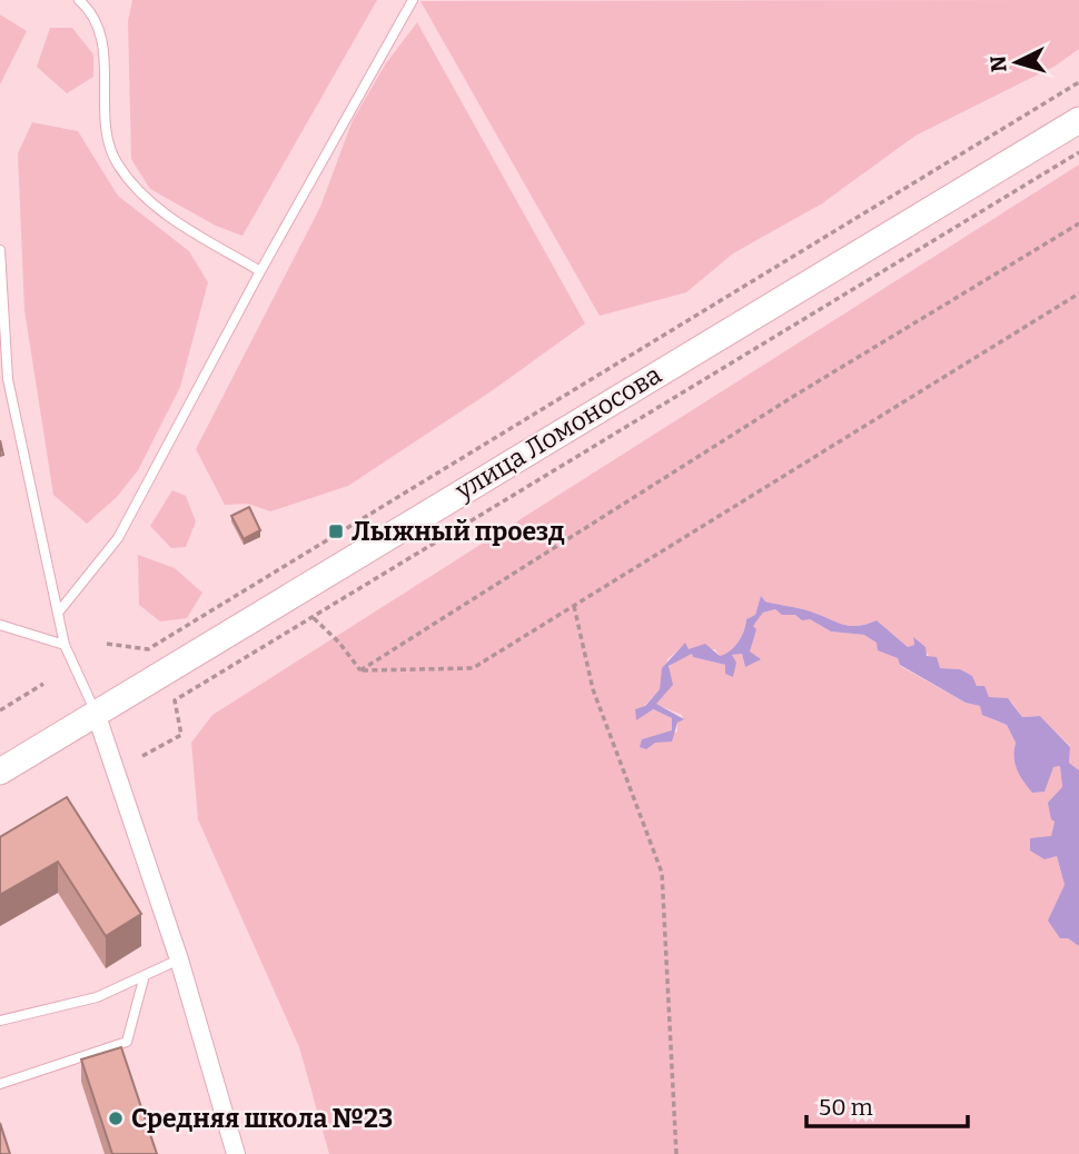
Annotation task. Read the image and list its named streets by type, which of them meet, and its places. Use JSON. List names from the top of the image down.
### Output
{
  "streets": {
    "street": ["улица Ломоносова"]
  },
  "places": {
    "transit": ["Лыжный проезд"],
    "other": ["Средняя школа №23"]
  },
  "scale_bar": "50 m",
  "north": "left"
}
